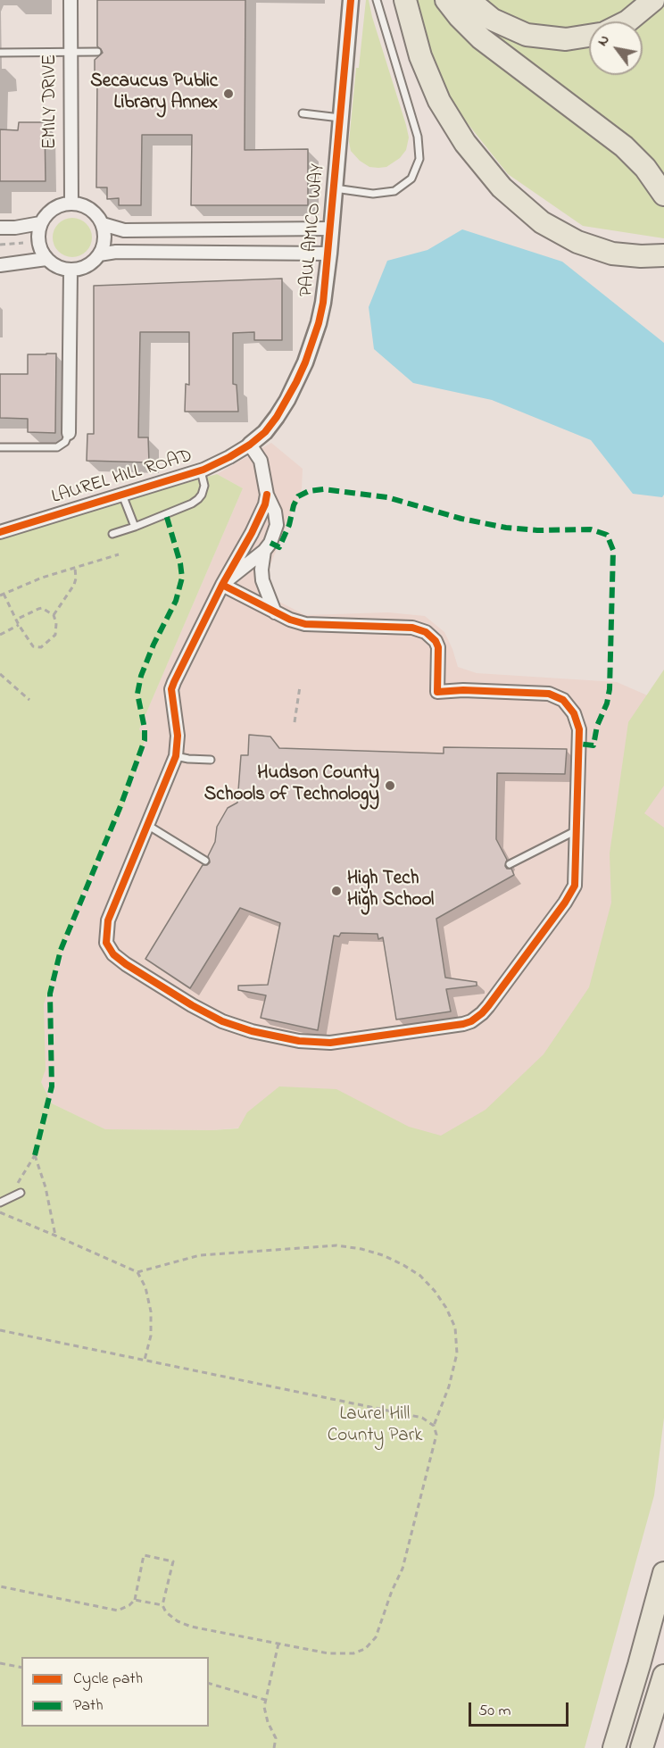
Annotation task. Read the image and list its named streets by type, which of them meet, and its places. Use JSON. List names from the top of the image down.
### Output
{
  "streets": {
    "street": ["EMILY DRIVE", "PAUL AMICO WAY", "LAUREL HILL ROAD"]
  },
  "crossings": [
    ["PAUL AMICO WAY", "LAUREL HILL ROAD"]
  ],
  "parks": ["Laurel Hill County Park"],
  "places": ["Secaucus Public Library Annex", "Hudson County Schools of Technology", "High Tech High School"],
  "legend": ["Cycle path", "Path"],
  "scale_bar": "50 m",
  "north": "top left"
}
